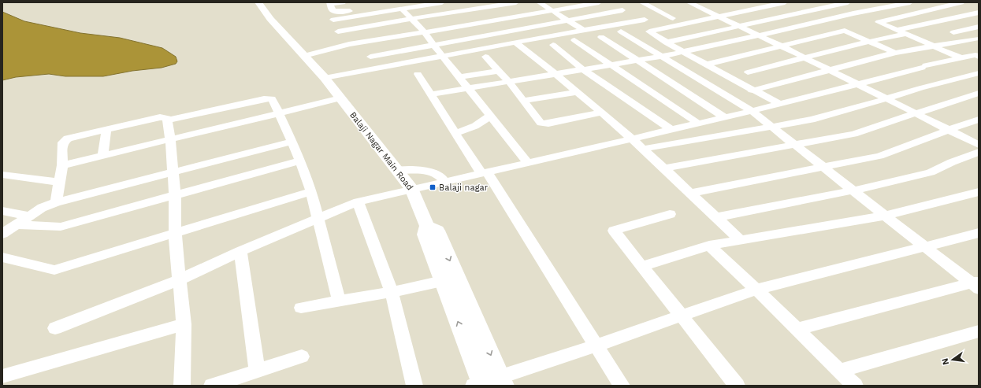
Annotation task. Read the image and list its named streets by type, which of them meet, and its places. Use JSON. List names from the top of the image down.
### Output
{
  "streets": {
    "street": ["Balaji Nagar Main Road"]
  },
  "places": {
    "transit": ["Balaji nagar"]
  },
  "north": "left"
}
